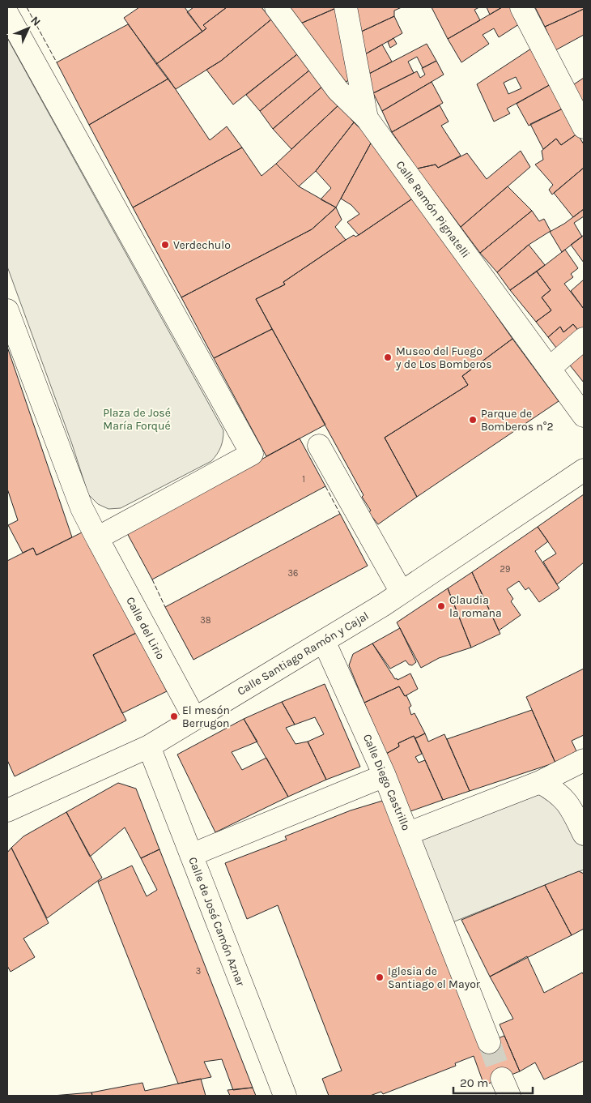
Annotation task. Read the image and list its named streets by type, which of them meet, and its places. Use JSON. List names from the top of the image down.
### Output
{
  "streets": {
    "street": [
      "Calle Ramón Pignatelli",
      "Calle del Lirio",
      "Calle Santiago Ramón y Cajal",
      "Calle Diego Castrillo",
      "Calle de José Camón Aznar"
    ]
  },
  "crossings": [
    ["Calle del Lirio", "Calle Santiago Ramón y Cajal"],
    ["Calle Santiago Ramón y Cajal", "Calle Diego Castrillo"],
    ["Calle Santiago Ramón y Cajal", "Calle de José Camón Aznar"]
  ],
  "parks": ["Plaza de José María Forqué"],
  "places": [
    "Verdechulo",
    "Museo del Fuego y de Los Bomberos",
    "Parque de Bomberos n°2",
    "Claudia la romana",
    "El mesón Berrugon",
    "Iglesia de Santiago el Mayor"
  ],
  "house_numbers": [
    "1",
    "29",
    "36",
    "38",
    "3"
  ],
  "scale_bar": "20 m",
  "north": "top right"
}
